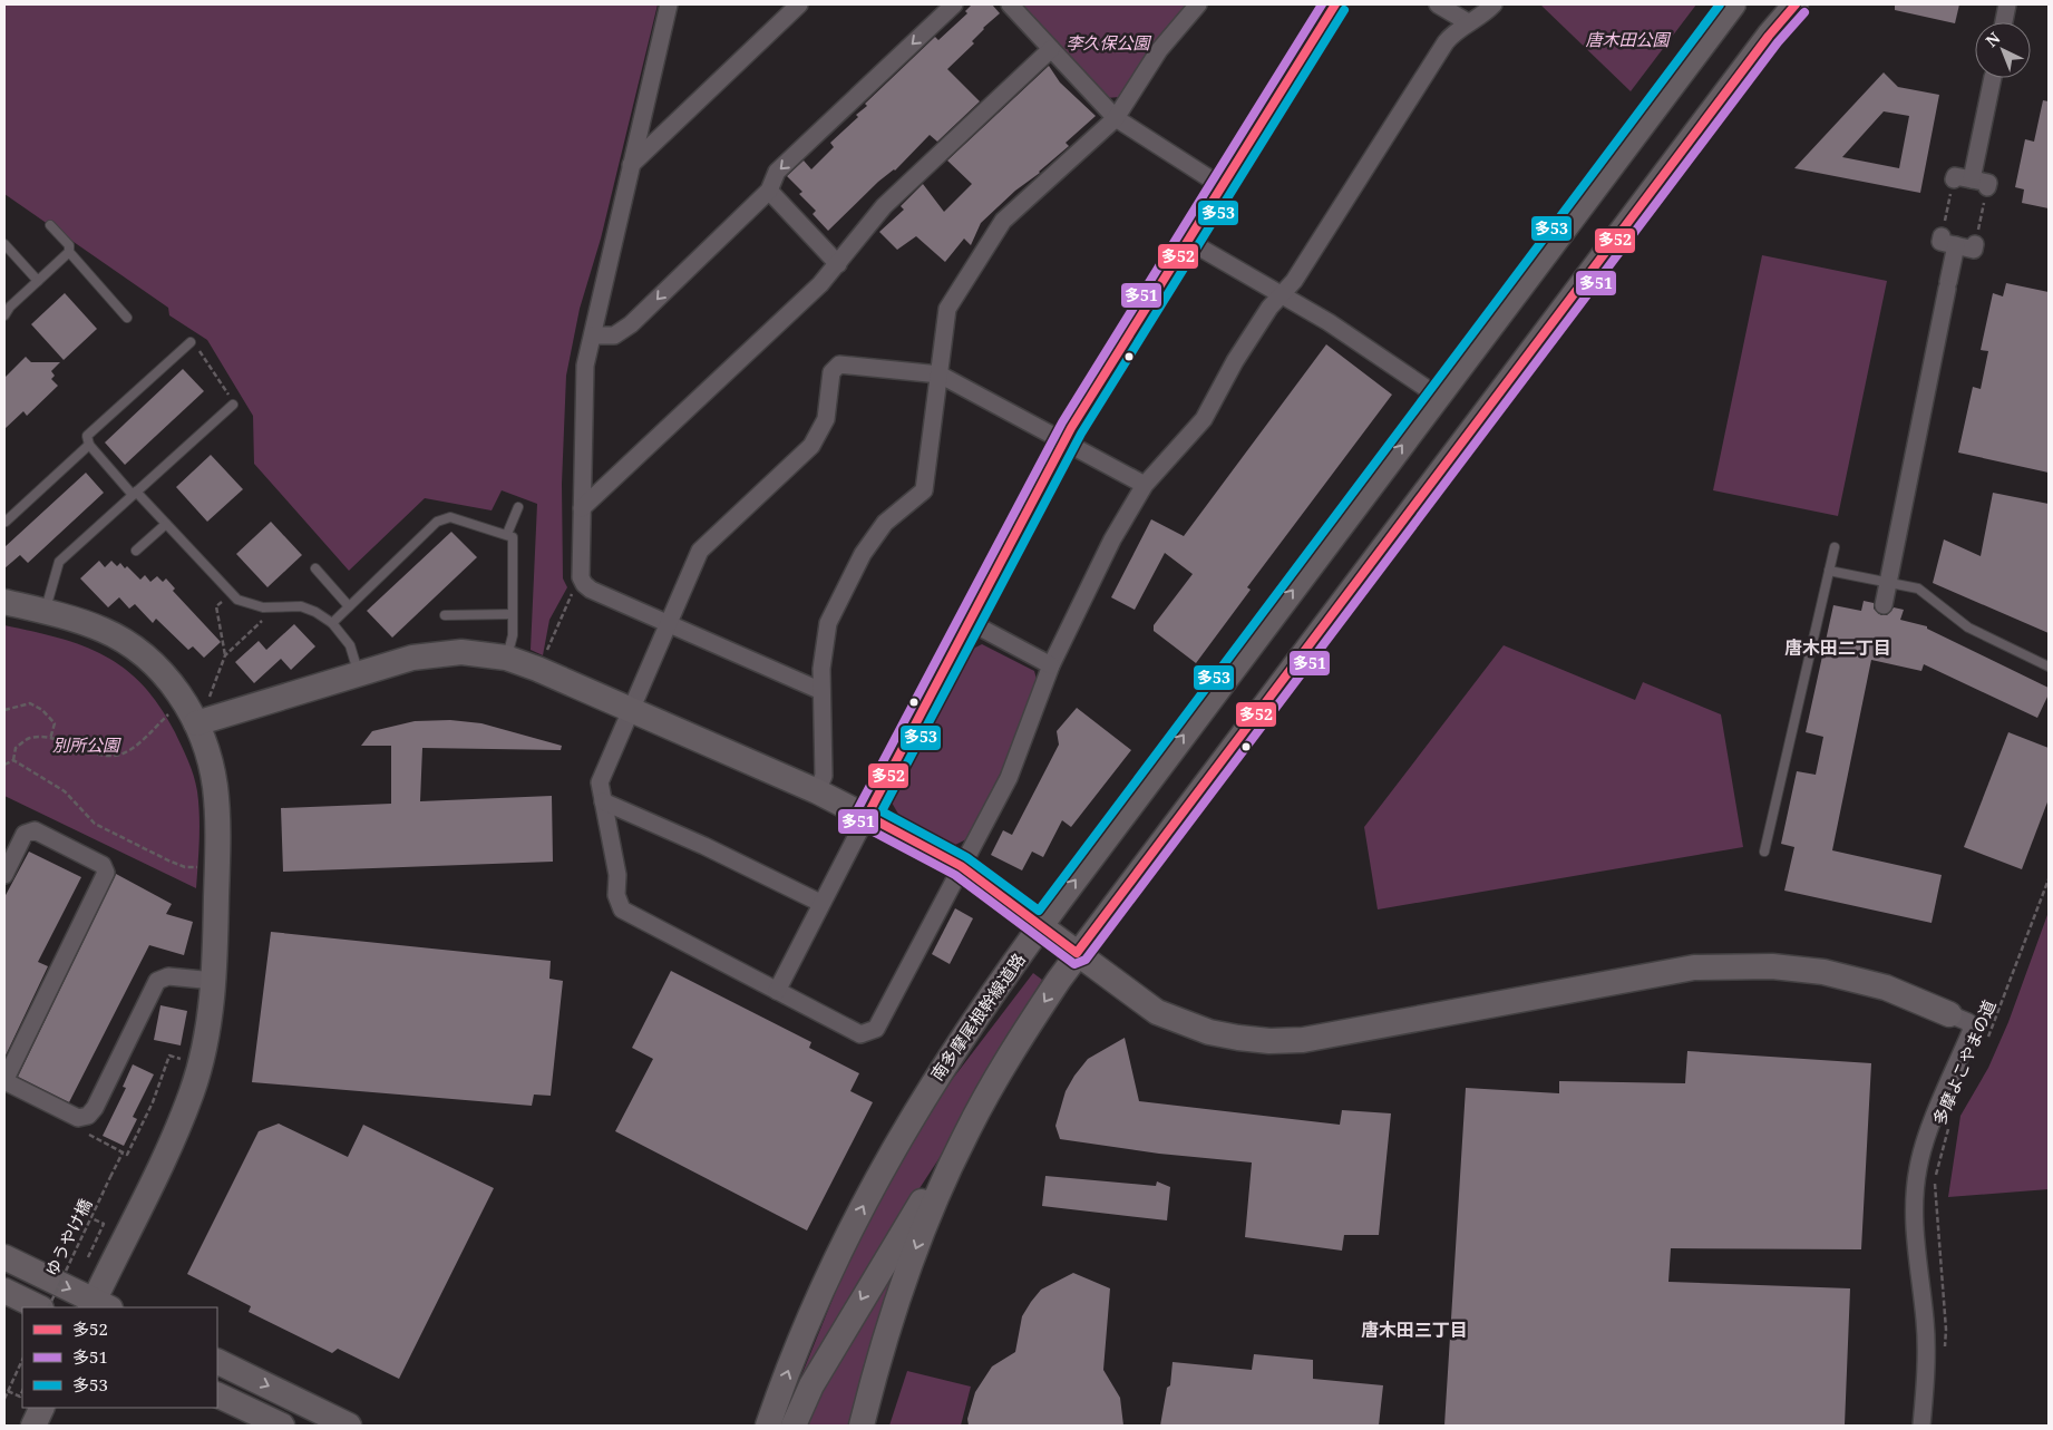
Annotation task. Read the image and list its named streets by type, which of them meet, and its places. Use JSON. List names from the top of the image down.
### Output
{
  "streets": {
    "main road": ["南多摩尾根幹線道路"],
    "path": ["多摩よこやまの道", "ゆうやけ橋"]
  },
  "districts": ["唐木田二丁目", "唐木田三丁目"],
  "parks": ["唐木田公園", "李久保公園", "別所公園"],
  "lines": ["transit line 多52", "transit line 多51", "transit line 多53"],
  "legend": ["多52", "多51", "多53"],
  "north": "top left"
}
